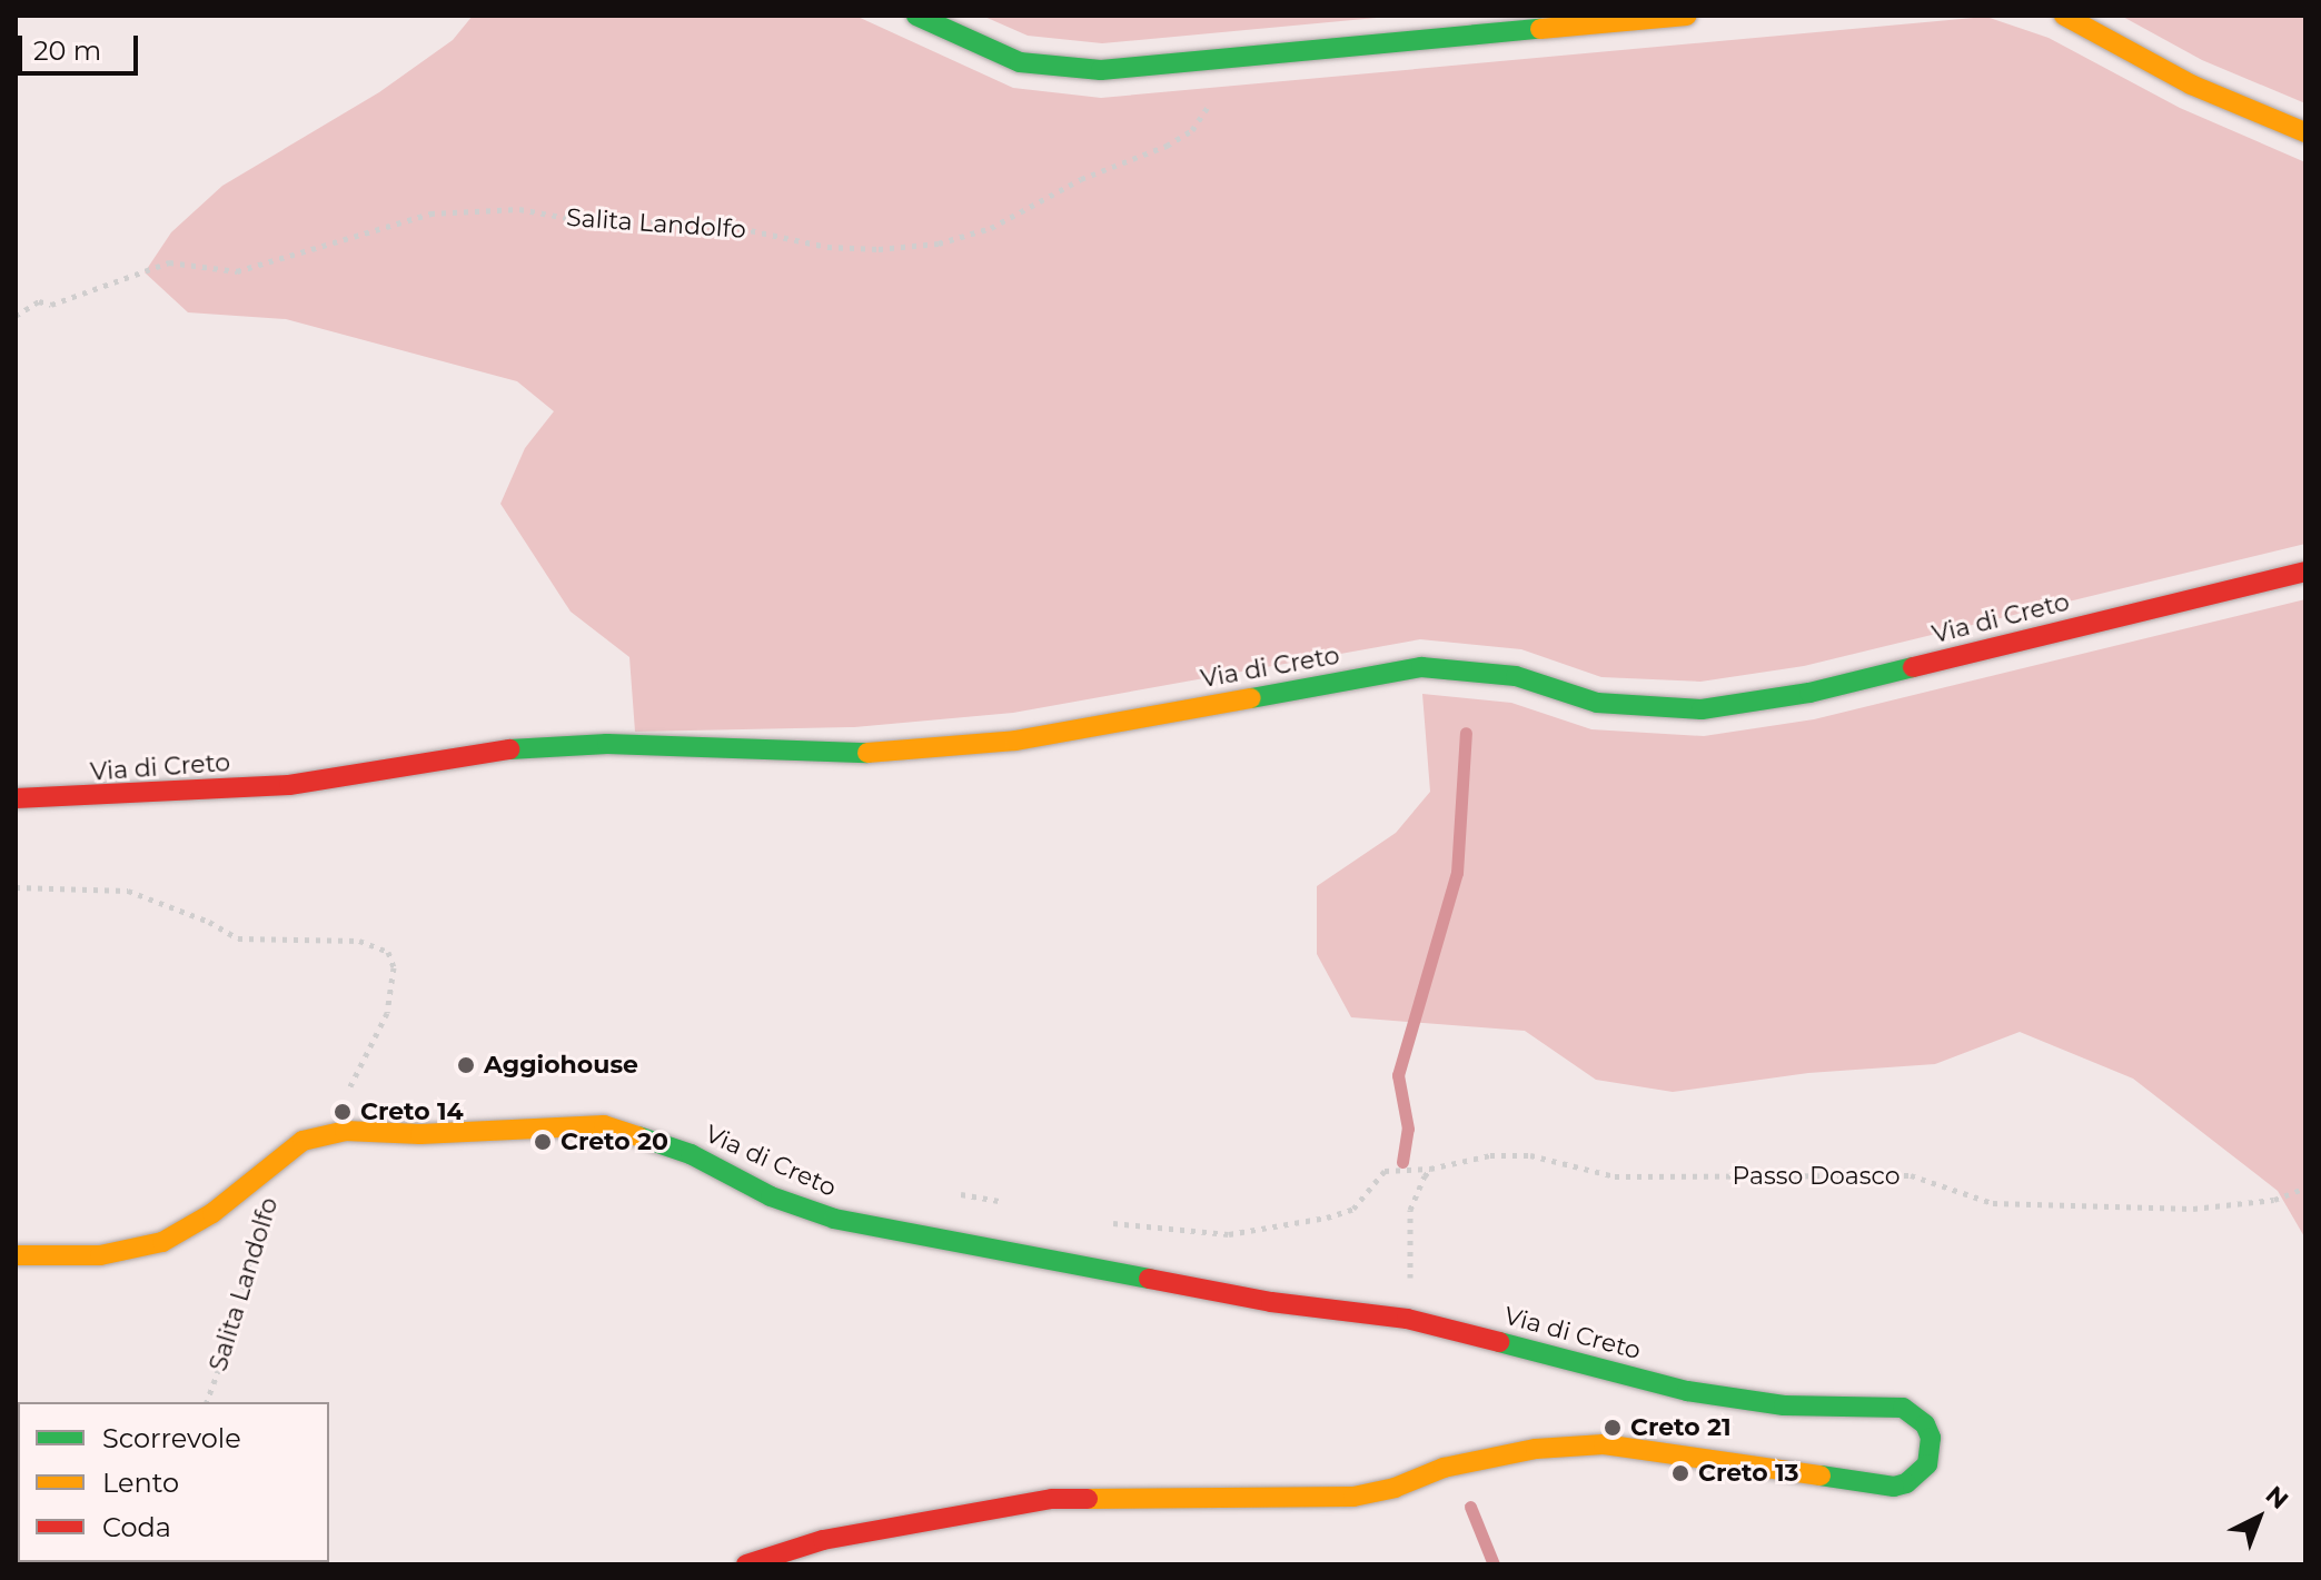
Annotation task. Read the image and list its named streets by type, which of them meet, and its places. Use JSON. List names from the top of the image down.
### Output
{
  "streets": {
    "main road": ["Via di Creto"],
    "path": ["Salita Landolfo", "Passo Doasco"]
  },
  "places": [
    "Aggiohouse",
    "Creto 14",
    "Creto 20",
    "Creto 21",
    "Creto 13"
  ],
  "legend": ["Scorrevole", "Lento", "Coda"],
  "scale_bar": "20 m",
  "north": "top right"
}
